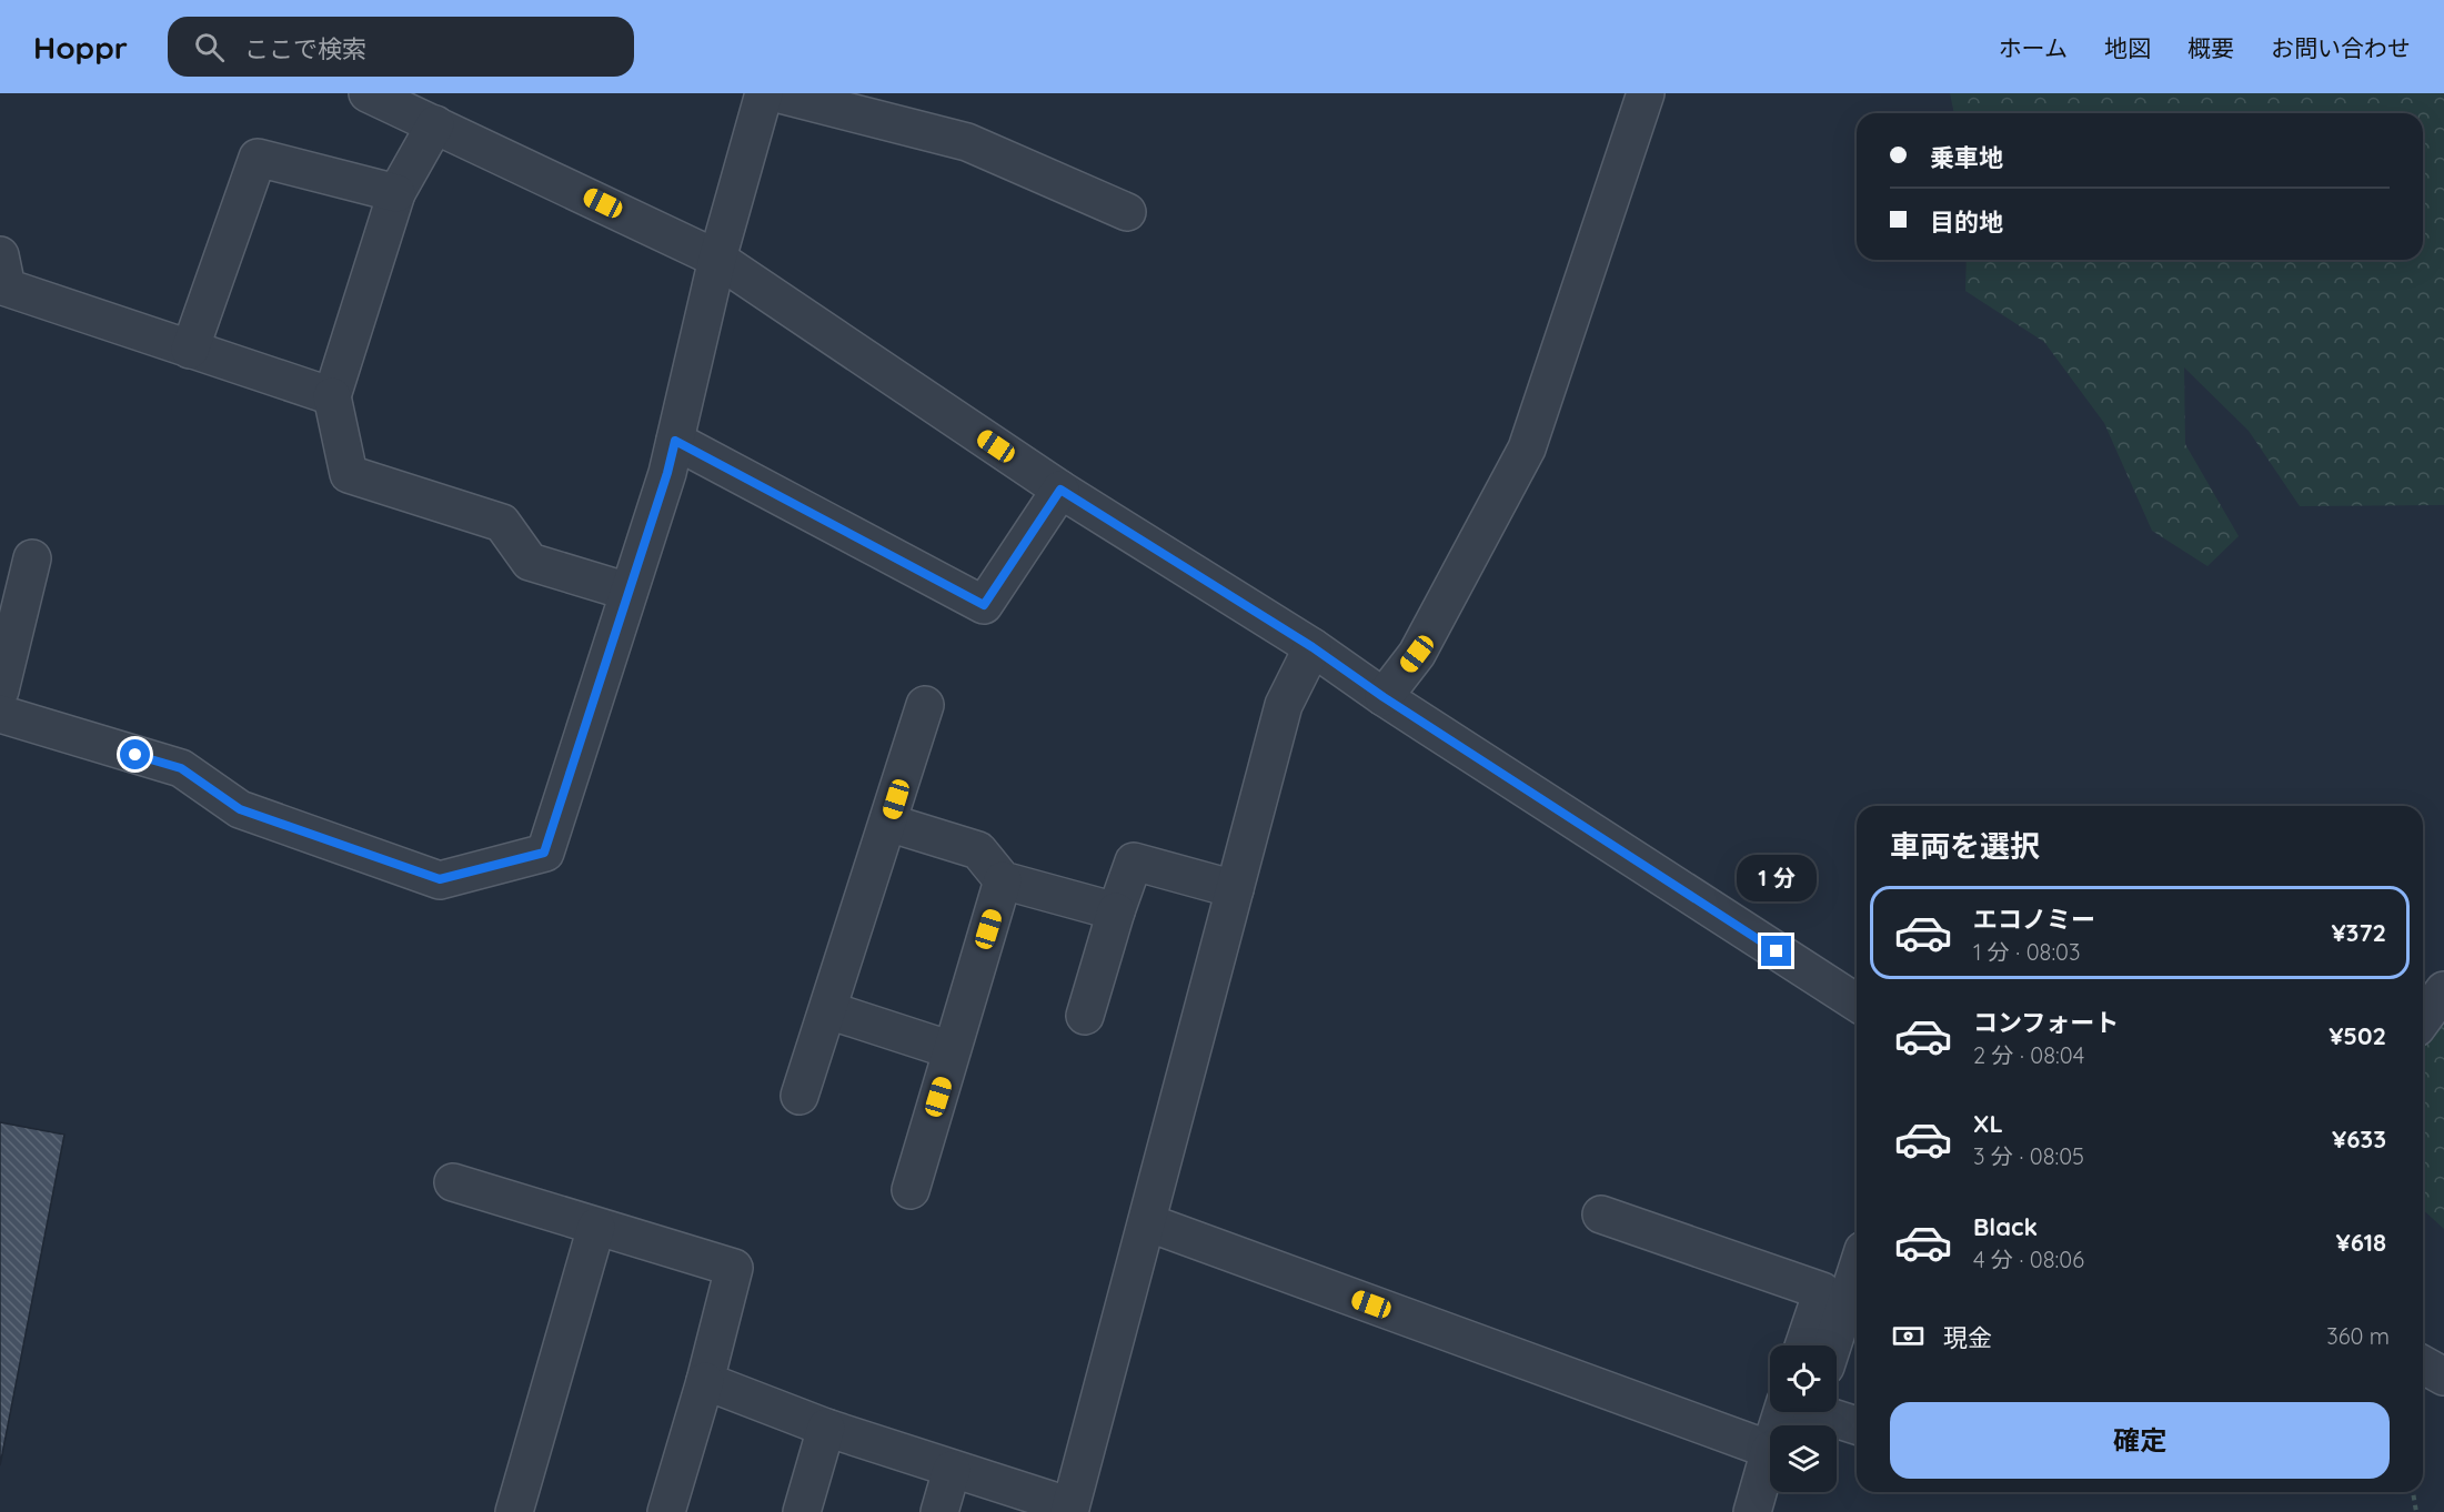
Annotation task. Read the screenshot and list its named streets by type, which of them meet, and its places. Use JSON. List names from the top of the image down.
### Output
{
  "page": {
    "header": "Hoppr",
    "search": "ここで検索",
    "nav": [
      "ホーム",
      "地図",
      "概要",
      "お問い合わせ"
    ],
    "banner": ["乗車地", "目的地"],
    "heading": "車両を選択",
    "bubble": "1 分",
    "list": [
      {
        "name": "エコノミー",
        "note": "1 分 · 08:03",
        "value": "¥372"
      },
      {
        "name": "コンフォート",
        "note": "2 分 · 08:04",
        "value": "¥502"
      },
      {
        "name": "XL",
        "note": "3 分 · 08:05",
        "value": "¥633"
      },
      {
        "name": "Black",
        "note": "4 分 · 08:06",
        "value": "¥618"
      }
    ],
    "pay": ["現金", "360 m"],
    "buttons": "確定"
  }
}
